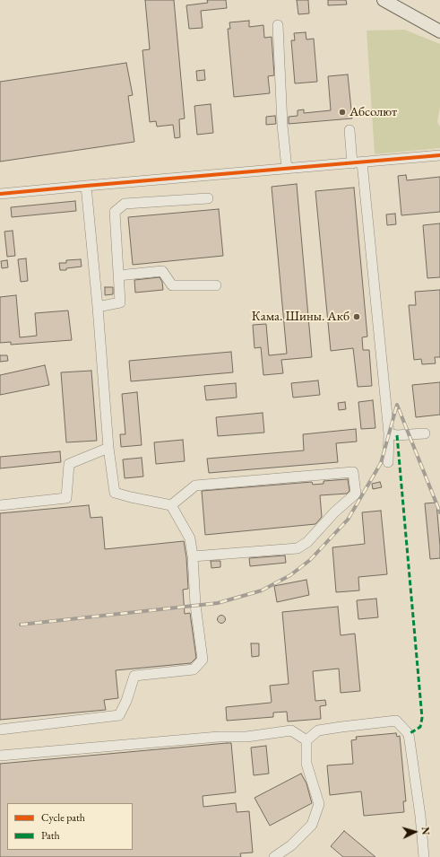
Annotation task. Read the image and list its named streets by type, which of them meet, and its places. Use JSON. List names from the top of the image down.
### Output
{
  "places": ["Абсолют", "Кама. Шины. Акб"],
  "legend": ["Cycle path", "Path"],
  "north": "right"
}
